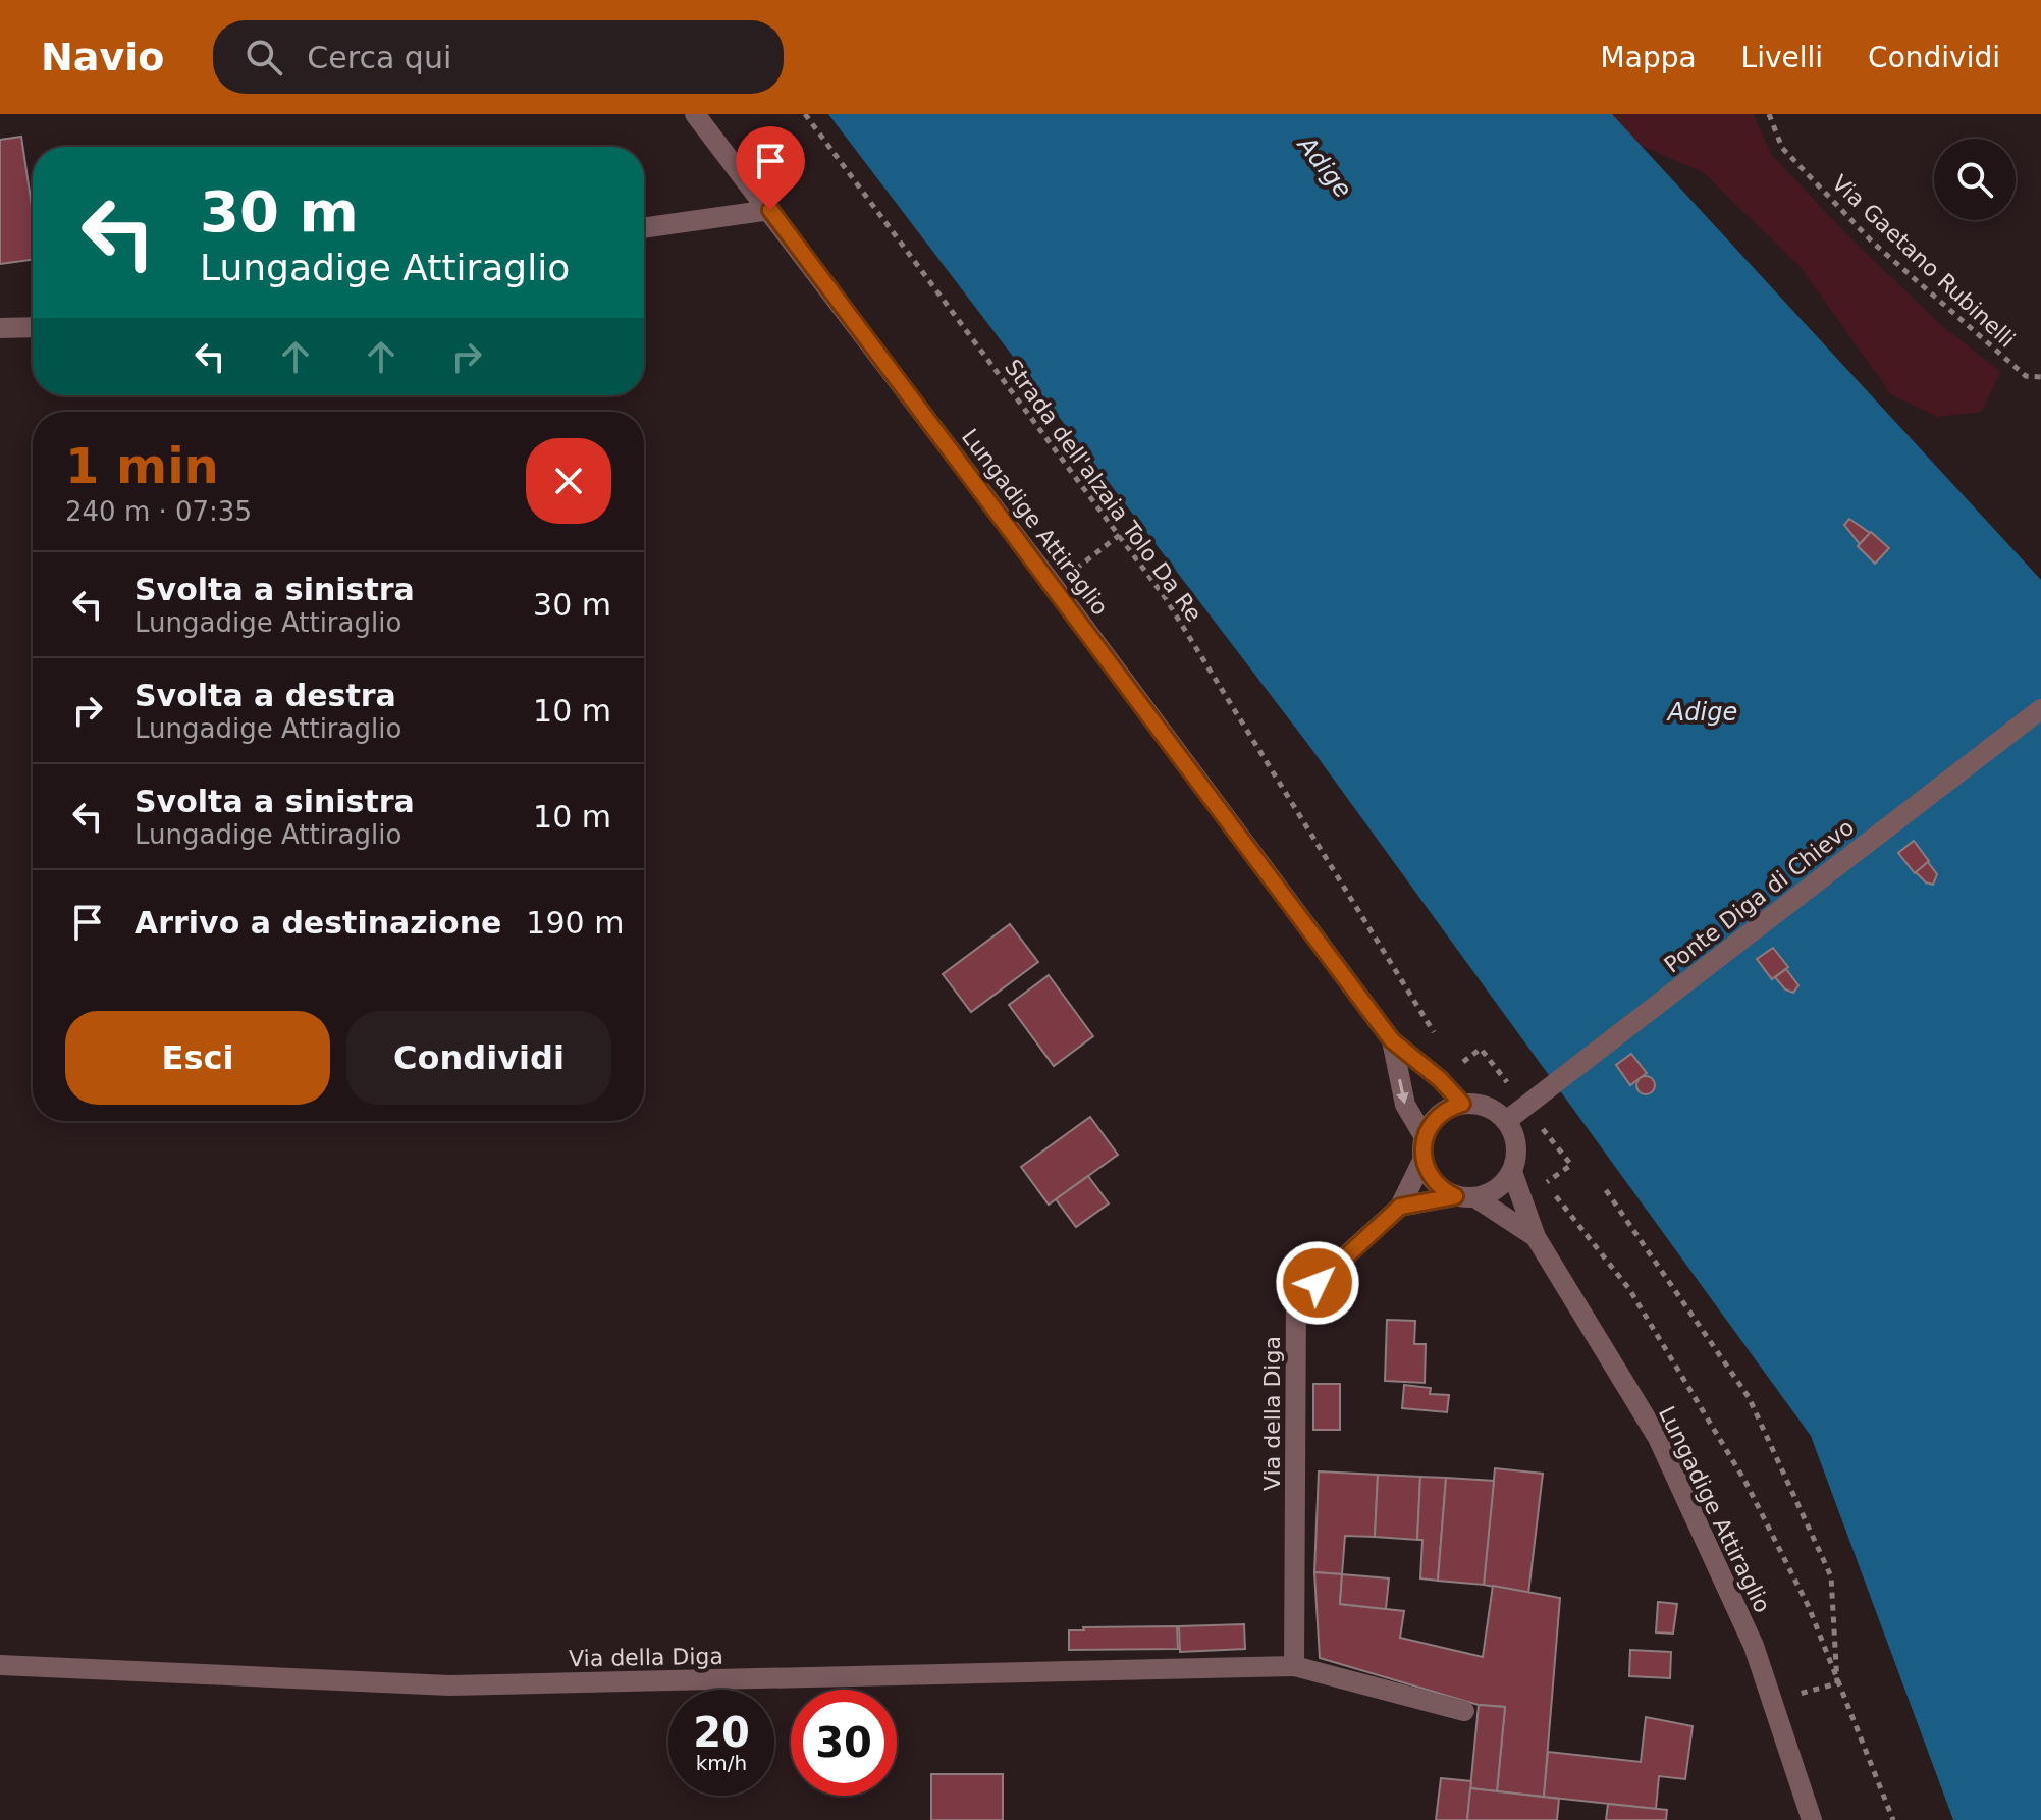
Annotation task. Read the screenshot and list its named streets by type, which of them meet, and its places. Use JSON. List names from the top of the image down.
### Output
{
  "streets": {
    "street": ["Lungadige Attiraglio", "Ponte Diga di Chievo", "Via della Diga"],
    "path": ["Via Gaetano Rubinelli", "Strada dell'alzaia Tolo Da Re"]
  },
  "crossings": [
    ["Lungadige Attiraglio", "Ponte Diga di Chievo"],
    ["Lungadige Attiraglio", "Via della Diga"],
    ["Ponte Diga di Chievo", "Via della Diga"]
  ],
  "water": ["Adige"],
  "page": {
    "header": "Navio",
    "search": "Cerca qui",
    "nav": ["Mappa", "Livelli", "Condividi"],
    "turn": ["30 m", "Lungadige Attiraglio"],
    "heading": ["1 min", "240 m · 07:35"],
    "list": [
      {
        "name": "Svolta a sinistra",
        "note": "Lungadige Attiraglio",
        "value": "30 m"
      },
      {
        "name": "Svolta a destra",
        "note": "Lungadige Attiraglio",
        "value": "10 m"
      },
      {
        "name": "Svolta a sinistra",
        "note": "Lungadige Attiraglio",
        "value": "10 m"
      },
      {
        "name": "Arrivo a destinazione",
        "value": "190 m"
      }
    ],
    "buttons": ["Esci", "Condividi"],
    "speed": "20 km/h",
    "limit": "30"
  }
}
